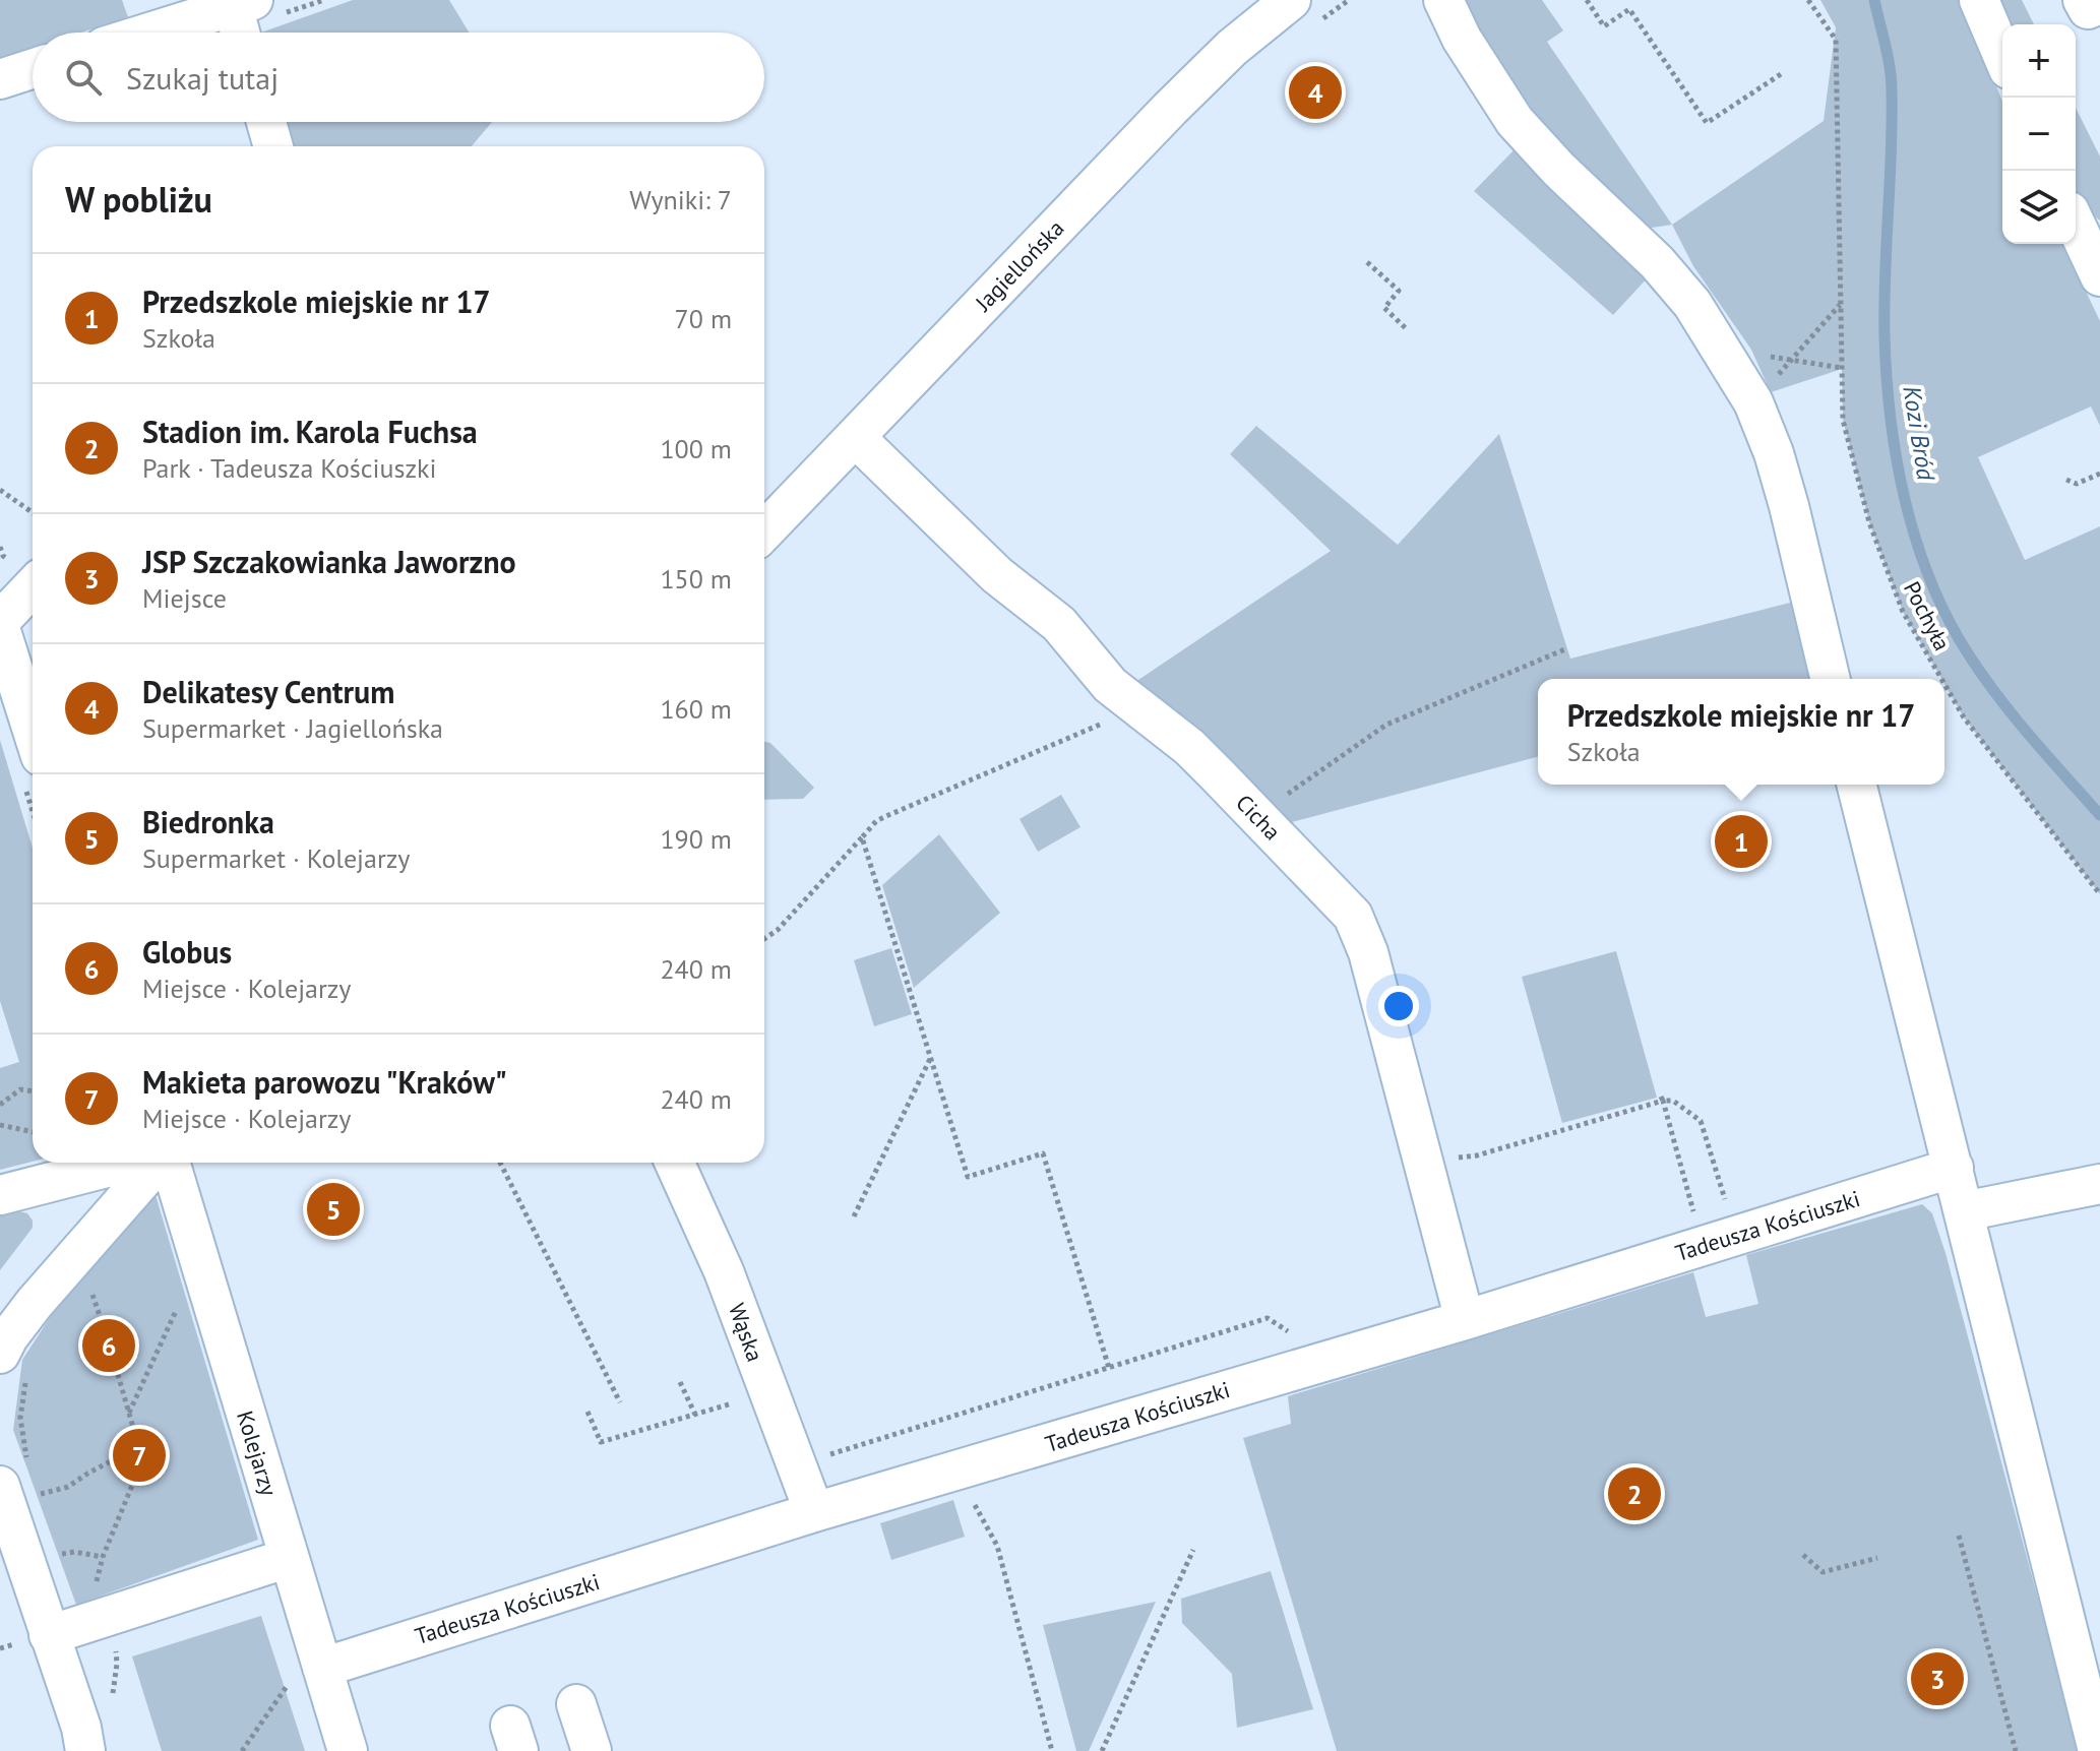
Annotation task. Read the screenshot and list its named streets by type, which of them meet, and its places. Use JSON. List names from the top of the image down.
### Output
{
  "streets": {
    "street": [
      "Jagiellońska",
      "Cicha",
      "Tadeusza Kościuszki",
      "Wąska",
      "Kolejarzy"
    ],
    "path": ["Pochyła"]
  },
  "crossings": [
    ["Jagiellońska", "Cicha"],
    ["Cicha", "Tadeusza Kościuszki"],
    ["Tadeusza Kościuszki", "Wąska"],
    ["Tadeusza Kościuszki", "Kolejarzy"]
  ],
  "water": ["Kozi Bród"],
  "page": {
    "map_buttons": ["+", "−"],
    "search": "Szukaj tutaj",
    "pins": [
      "4",
      "1",
      "5",
      "6",
      "7",
      "2",
      "3"
    ],
    "heading": ["W pobliżu", "Wyniki: 7"],
    "list": [
      {
        "mark": "1",
        "name": "Przedszkole miejskie nr 17",
        "note": "Szkoła",
        "value": "70 m"
      },
      {
        "mark": "2",
        "name": "Stadion im. Karola Fuchsa",
        "note": "Park · Tadeusza Kościuszki",
        "value": "100 m"
      },
      {
        "mark": "3",
        "name": "JSP Szczakowianka Jaworzno",
        "note": "Miejsce",
        "value": "150 m"
      },
      {
        "mark": "4",
        "name": "Delikatesy Centrum",
        "note": "Supermarket · Jagiellońska",
        "value": "160 m"
      },
      {
        "mark": "5",
        "name": "Biedronka",
        "note": "Supermarket · Kolejarzy",
        "value": "190 m"
      },
      {
        "mark": "6",
        "name": "Globus",
        "note": "Miejsce · Kolejarzy",
        "value": "240 m"
      },
      {
        "mark": "7",
        "name": "Makieta parowozu \"Kraków\"",
        "note": "Miejsce · Kolejarzy",
        "value": "240 m"
      }
    ],
    "popup": ["Przedszkole miejskie nr 17", "Szkoła"]
  }
}
